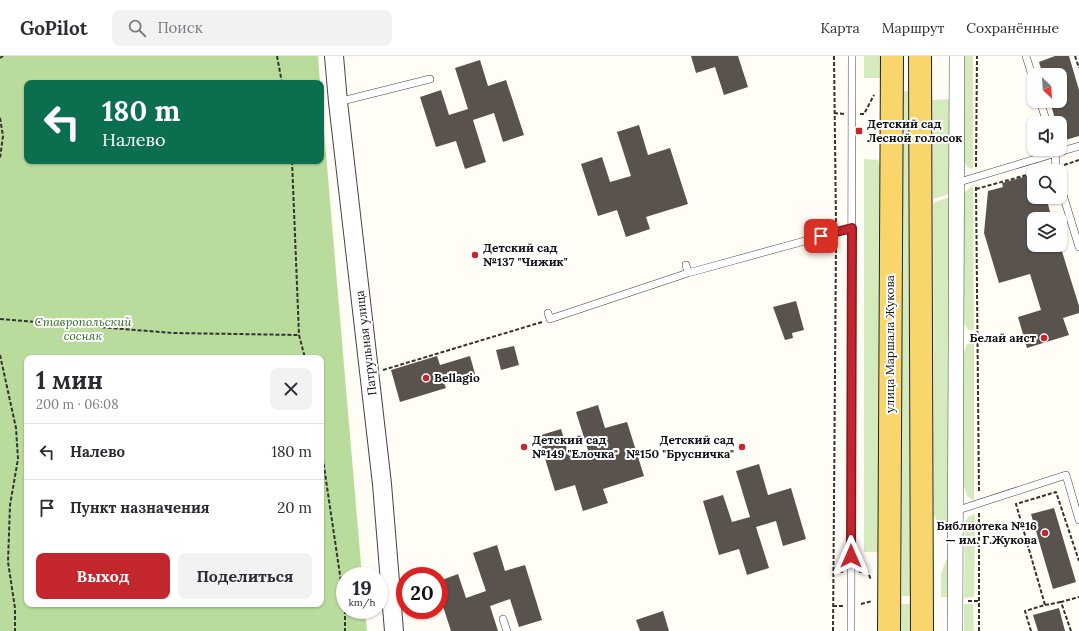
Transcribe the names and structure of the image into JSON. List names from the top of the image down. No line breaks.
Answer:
{"streets":{"main road":["улица Маршала Жукова"],"street":["Патрульная улица"]},"parks":["Ставропольский сосняк"],"places":{"transit":["Детский сад Лесной голосок"],"other":["Детский сад №137 \"Чижик\"","Белай аист","Bellagio","Детский сад №149 \"Елочка\"","Детский сад №150 \"Брусничка\"","Библиотека №16 — им. Г.Жукова"]},"north":"bottom right","page":{"header":"GoPilot","search":"Поиск","nav":["Карта","Маршрут","Сохранённые"],"turn":["180 m","Налево"],"heading":["1 мин","200 m · 06:08"],"list":[{"name":"Налево","value":"180 m"},{"name":"Пункт назначения","value":"20 m"}],"buttons":["Выход","Поделиться"],"speed":"19 km/h","limit":"20"}}
